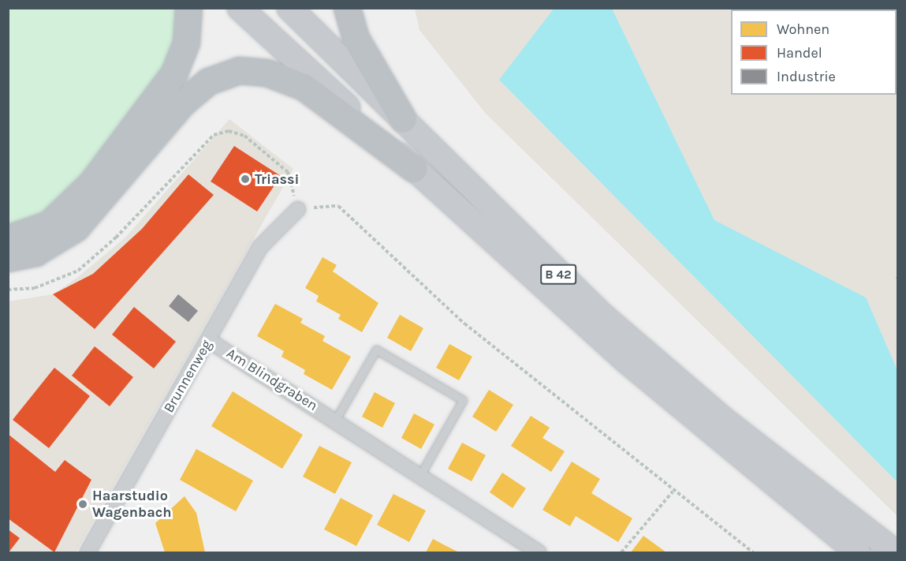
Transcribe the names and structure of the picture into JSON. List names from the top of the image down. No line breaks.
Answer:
{"streets":{"main road":["B 42"],"street":["Brunnenweg","Am Blindgraben"]},"crossings":[["Brunnenweg","Am Blindgraben"]],"places":["Triassi","Haarstudio Wagenbach"],"legend":["Wohnen","Handel","Industrie"]}
